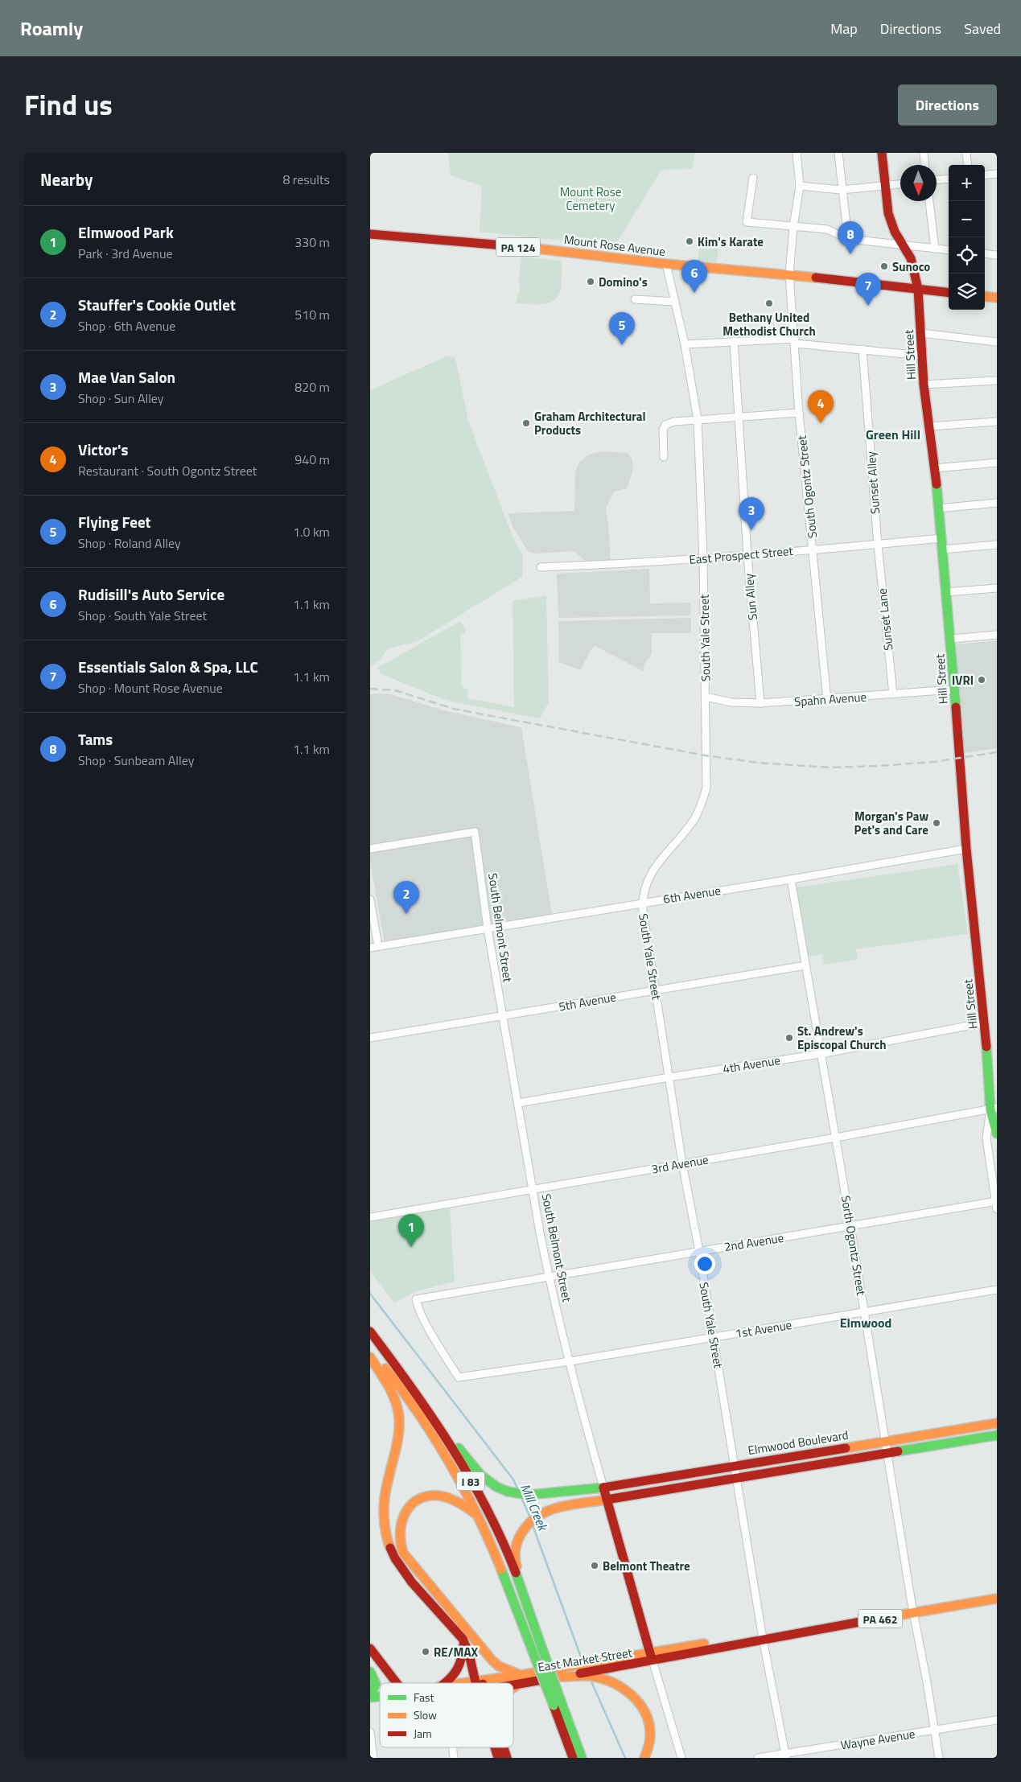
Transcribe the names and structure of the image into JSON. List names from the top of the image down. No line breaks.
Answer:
{"streets":{"main road":["Mount Rose Avenue","PA 124","Hill Street","South Belmont Street","Elmwood Boulevard","I 83","PA 462","East Market Street"],"street":["Sunset Alley","South Ogontz Street","East Prospect Street","Sun Alley","Sunset Lane","South Yale Street","Spahn Avenue","6th Avenue","5th Avenue","4th Avenue","3rd Avenue","2nd Avenue","Sorth Ogontz Street","1st Avenue","Wayne Avenue"]},"crossings":[["Mount Rose Avenue","Hill Street"],["Mount Rose Avenue","South Ogontz Street"],["Mount Rose Avenue","South Yale Street"],["Hill Street","East Prospect Street"],["Hill Street","Spahn Avenue"],["Hill Street","6th Avenue"],["Hill Street","4th Avenue"],["Hill Street","3rd Avenue"],["Hill Street","2nd Avenue"],["Sunset Alley","East Prospect Street"],["Sunset Alley","Sunset Lane"],["South Ogontz Street","East Prospect Street"],["South Ogontz Street","Spahn Avenue"],["East Prospect Street","Sun Alley"],["East Prospect Street","Sunset Lane"],["East Prospect Street","South Yale Street"],["Sun Alley","Spahn Avenue"],["Sunset Lane","Spahn Avenue"],["South Yale Street","Spahn Avenue"],["South Yale Street","6th Avenue"],["South Yale Street","5th Avenue"],["South Yale Street","4th Avenue"],["South Yale Street","3rd Avenue"],["South Yale Street","2nd Avenue"],["South Yale Street","1st Avenue"],["South Yale Street","Elmwood Boulevard"],["South Yale Street","East Market Street"],["South Yale Street","Wayne Avenue"],["6th Avenue","South Belmont Street"],["6th Avenue","Sorth Ogontz Street"],["South Belmont Street","5th Avenue"],["South Belmont Street","4th Avenue"],["South Belmont Street","3rd Avenue"],["South Belmont Street","2nd Avenue"],["South Belmont Street","1st Avenue"],["South Belmont Street","Elmwood Boulevard"],["South Belmont Street","East Market Street"],["5th Avenue","Sorth Ogontz Street"],["4th Avenue","Sorth Ogontz Street"],["3rd Avenue","Sorth Ogontz Street"],["2nd Avenue","Sorth Ogontz Street"],["2nd Avenue","1st Avenue"],["Sorth Ogontz Street","1st Avenue"],["Sorth Ogontz Street","Elmwood Boulevard"],["Sorth Ogontz Street","East Market Street"],["Sorth Ogontz Street","Wayne Avenue"],["Elmwood Boulevard","I 83"]],"districts":["Green Hill","Elmwood"],"water":["Mill Creek"],"parks":["Mount Rose Cemetery"],"places":["Kim's Karate","Sunoco","Domino's","Bethany United Methodist Church","Graham Architectural Products","IVRI","Morgan's Paw Pet's and Care","St. Andrew's Episcopal Church","Belmont Theatre","RE/MAX"],"legend":["Fast","Slow","Jam"],"north":"bottom","page":{"header":"Roamly","nav":["Map","Directions","Saved"],"title":"Find us","buttons":"Directions","heading":["Nearby","8 results"],"map_buttons":["+","−"],"list":[{"mark":"1","name":"Elmwood Park","note":"Park · 3rd Avenue","value":"330 m"},{"mark":"2","name":"Stauffer's Cookie Outlet","note":"Shop · 6th Avenue","value":"510 m"},{"mark":"3","name":"Mae Van Salon","note":"Shop · Sun Alley","value":"820 m"},{"mark":"4","name":"Victor's","note":"Restaurant · South Ogontz Street","value":"940 m"},{"mark":"5","name":"Flying Feet","note":"Shop · Roland Alley","value":"1.0 km"},{"mark":"6","name":"Rudisill's Auto Service","note":"Shop · South Yale Street","value":"1.1 km"},{"mark":"7","name":"Essentials Salon & Spa, LLC","note":"Shop · Mount Rose Avenue","value":"1.1 km"},{"mark":"8","name":"Tams","note":"Shop · Sunbeam Alley","value":"1.1 km"}],"pins":["8","6","7","5","4","3","2","1"]}}
